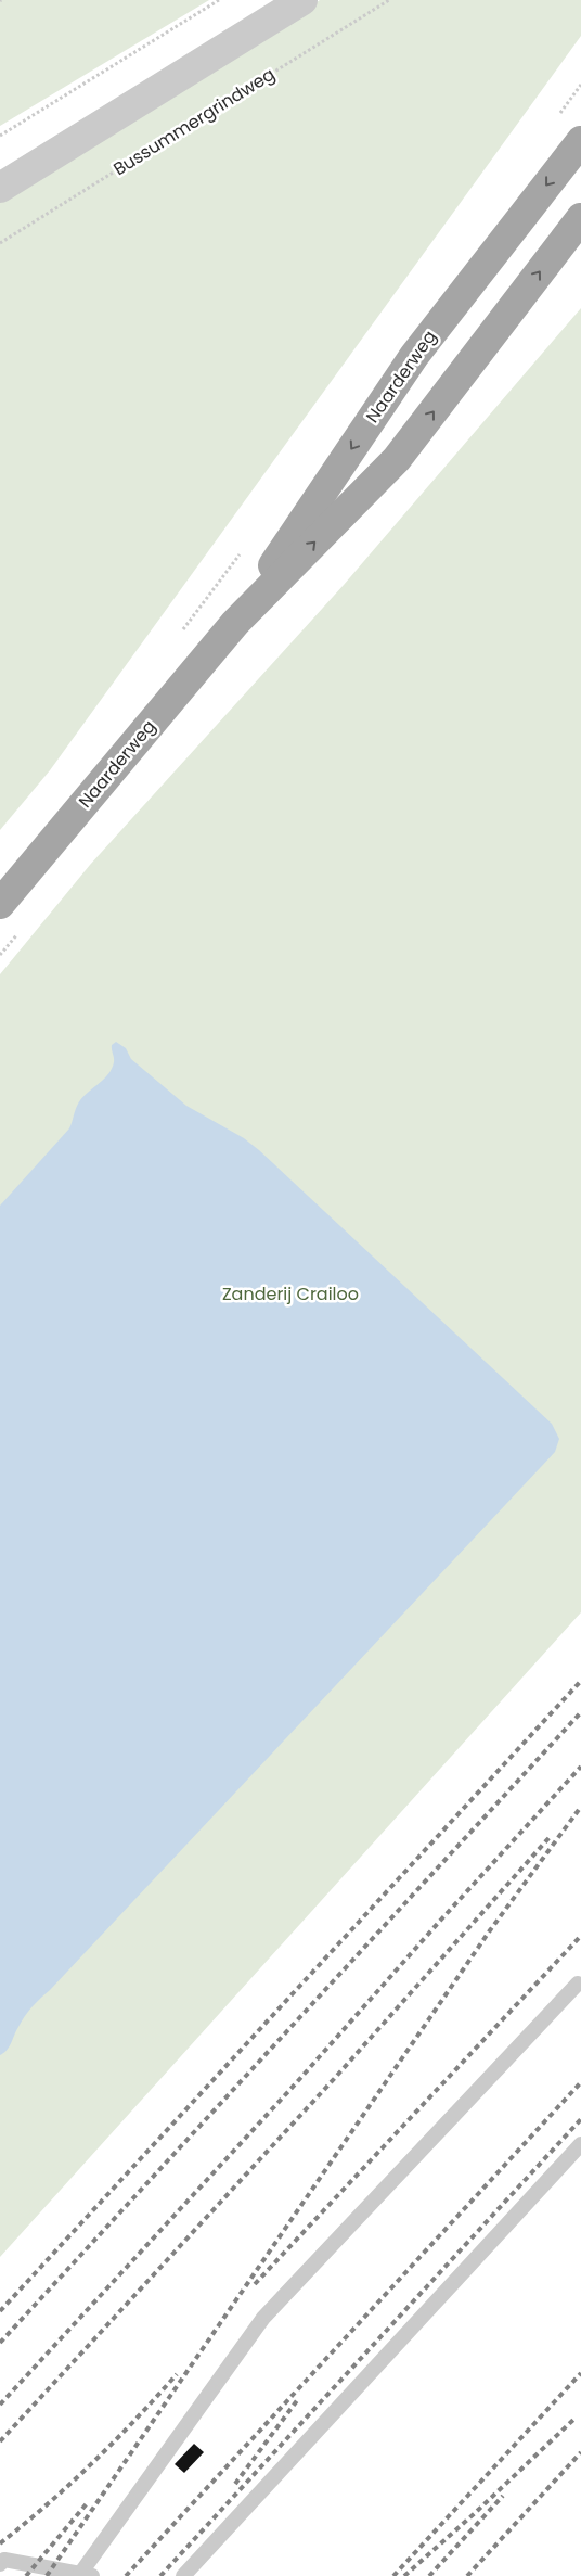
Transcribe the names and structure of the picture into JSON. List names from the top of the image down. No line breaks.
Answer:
{"streets":{"main road":["Naarderweg"],"path":["Bussummergrindweg"]},"parks":["Zanderij Crailoo"]}
